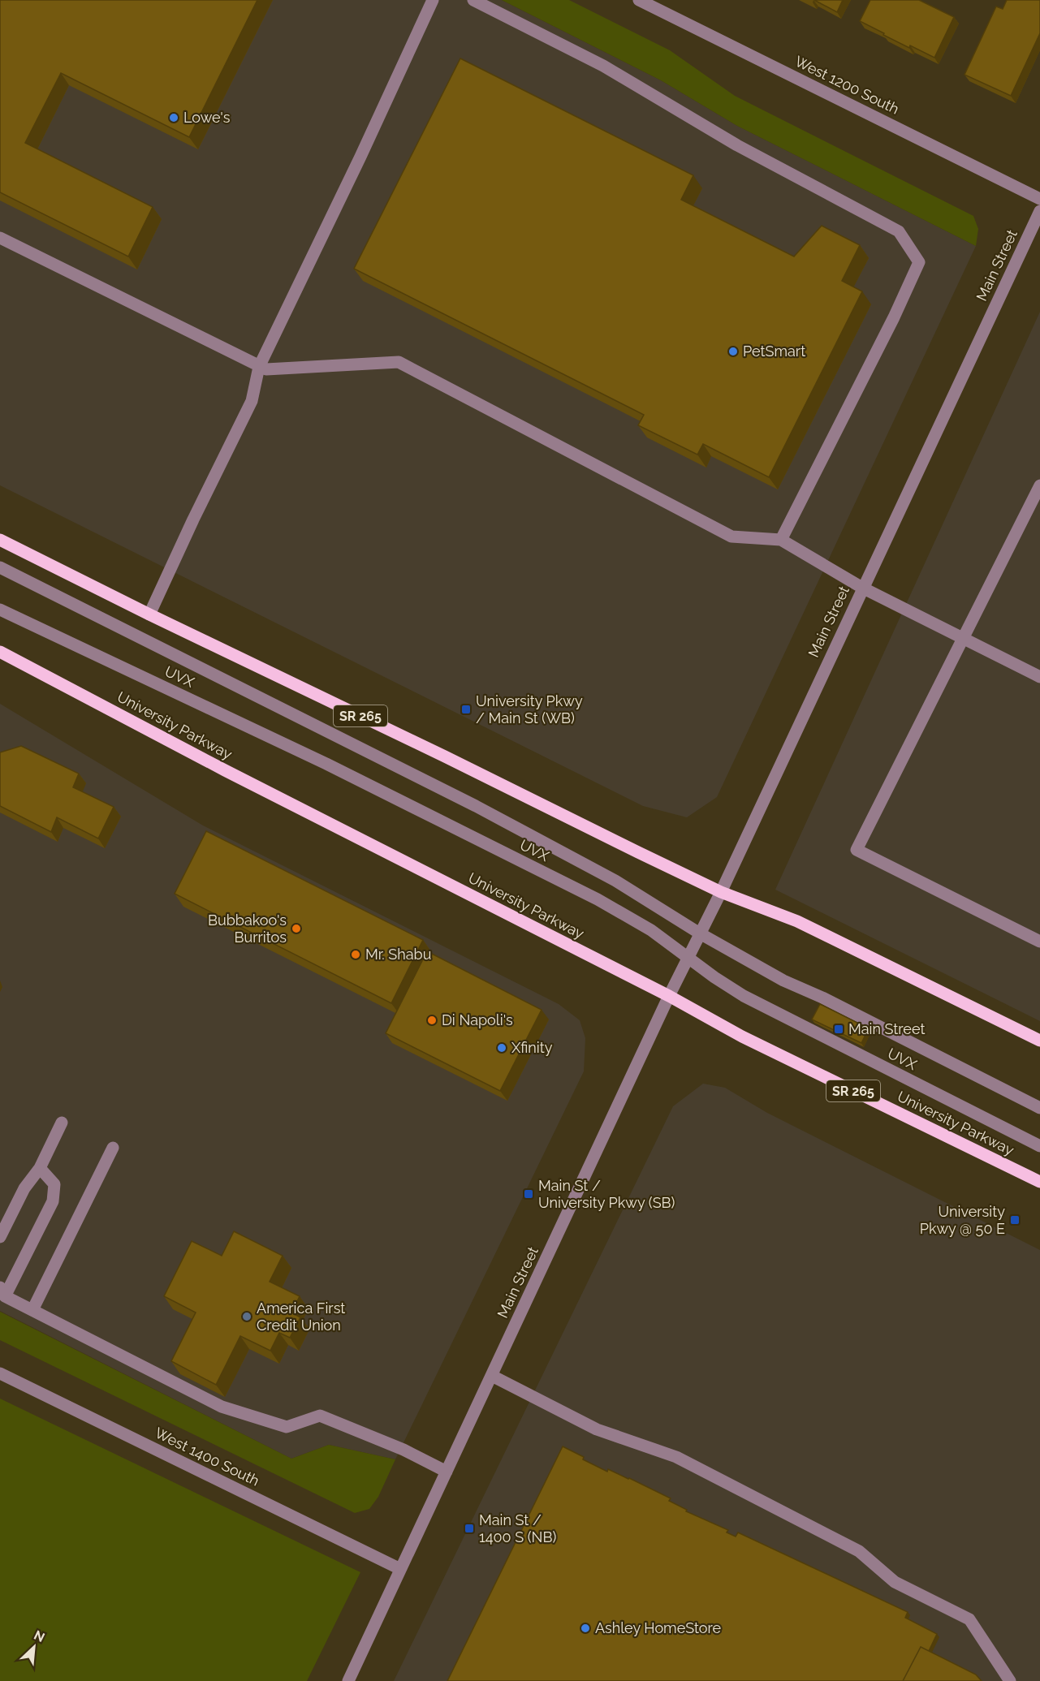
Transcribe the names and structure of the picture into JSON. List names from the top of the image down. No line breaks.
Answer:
{"streets":{"main road":["SR 265","University Parkway"],"street":["West 1200 South","Main Street","UVX","West 1400 South"]},"crossings":[["Main Street","UVX"],["Main Street","SR 265"],["Main Street","University Parkway"],["Main Street","West 1400 South"]],"places":{"other":["Lowe's","PetSmart","Bubbakoo's Burritos","Mr. Shabu","Di Napoli's","Xfinity","America First Credit Union","Ashley HomeStore"],"transit":["University Pkwy / Main St (WB)","Main Street","Main St / University Pkwy (SB)","University Pkwy @ 50 E","Main St / 1400 S (NB)"]},"north":"top right"}
